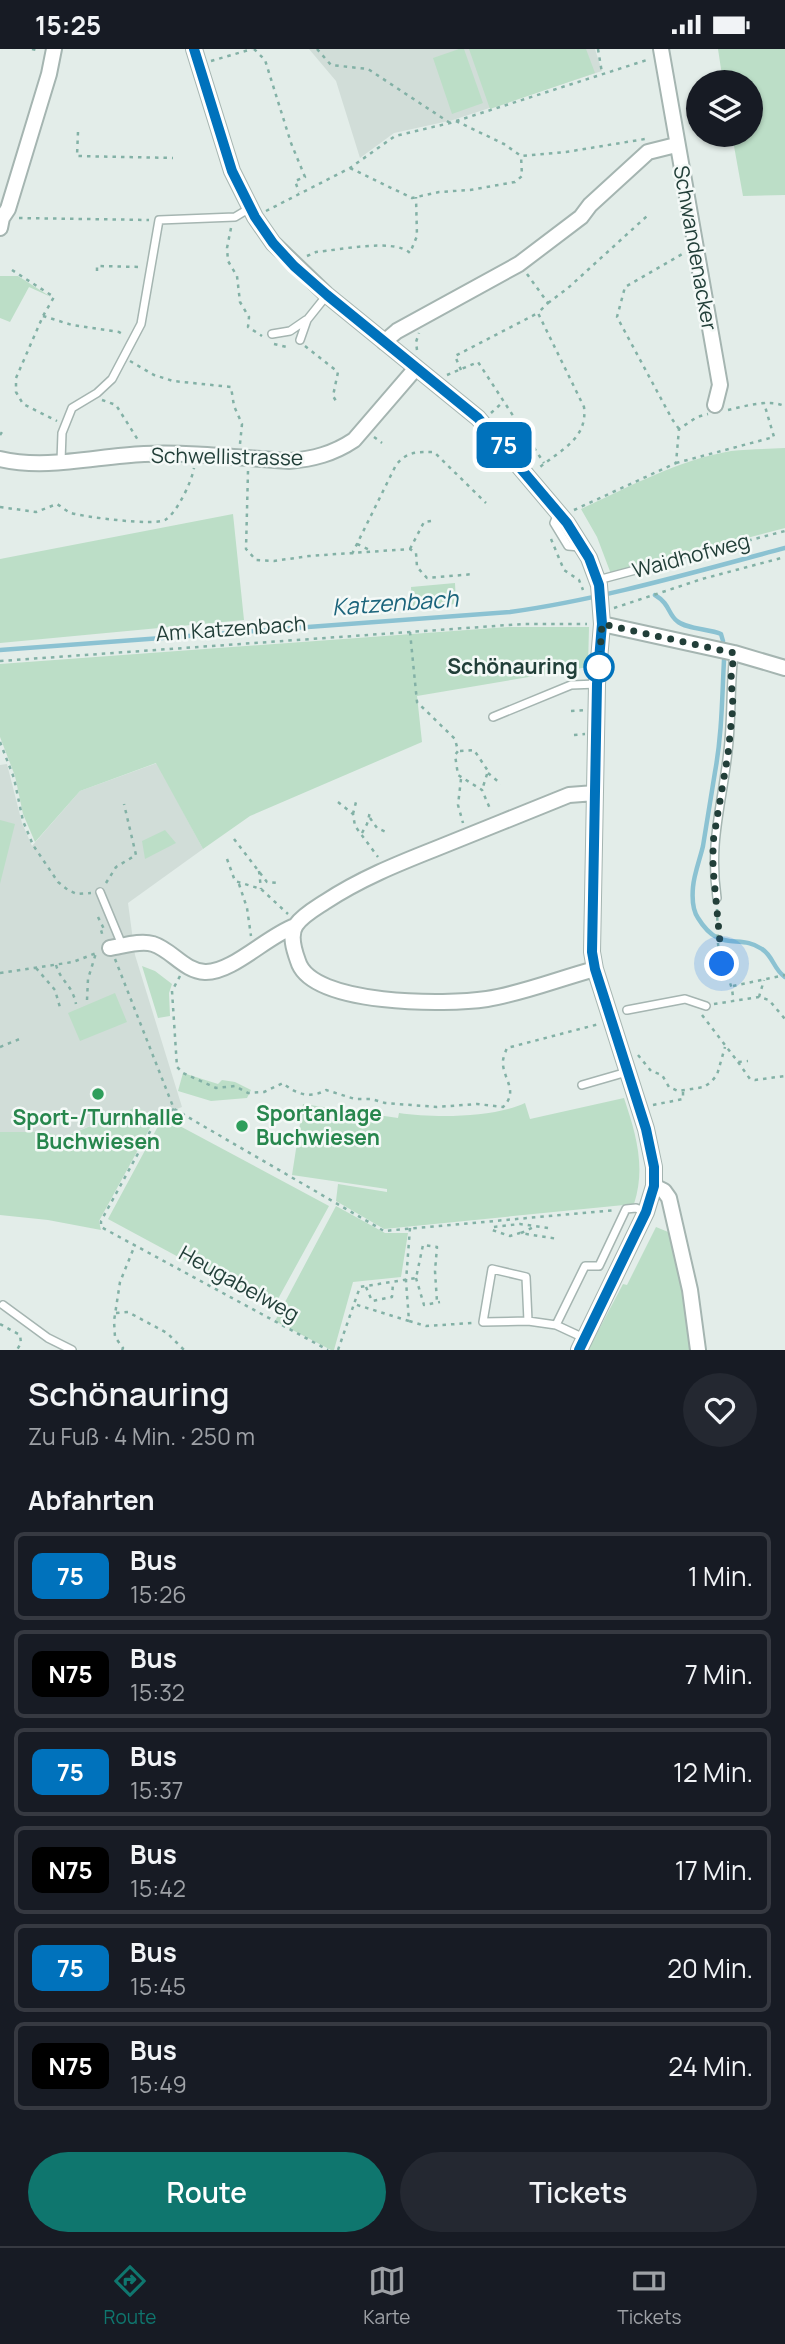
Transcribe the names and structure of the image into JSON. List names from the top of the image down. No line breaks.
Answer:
{"streets":{"street":["Schwandenacker","Schwellistrasse"],"lane":["Waidhofweg"],"path":["Am Katzenbach","Heugabelweg"]},"water":["Katzenbach"],"places":["Schönauring","Sport-/Turnhalle Buchwiesen","Sportanlage Buchwiesen"],"lines":["bus line 75"],"page":{"status":"15:25","on_map":"75","heading":[["Schönauring","Zu Fuß · 4 Min. · 250 m"],"Abfahrten"],"list":[{"mark":"75","name":"Bus","note":"15:26","value":"1 Min."},{"mark":"N75","name":"Bus","note":"15:32","value":"7 Min."},{"mark":"75","name":"Bus","note":"15:37","value":"12 Min."},{"mark":"N75","name":"Bus","note":"15:42","value":"17 Min."},{"mark":"75","name":"Bus","note":"15:45","value":"20 Min."},{"mark":"N75","name":"Bus","note":"15:49","value":"24 Min."}],"buttons":["Route","Tickets"],"tabs":["Route","Karte","Tickets"]}}
